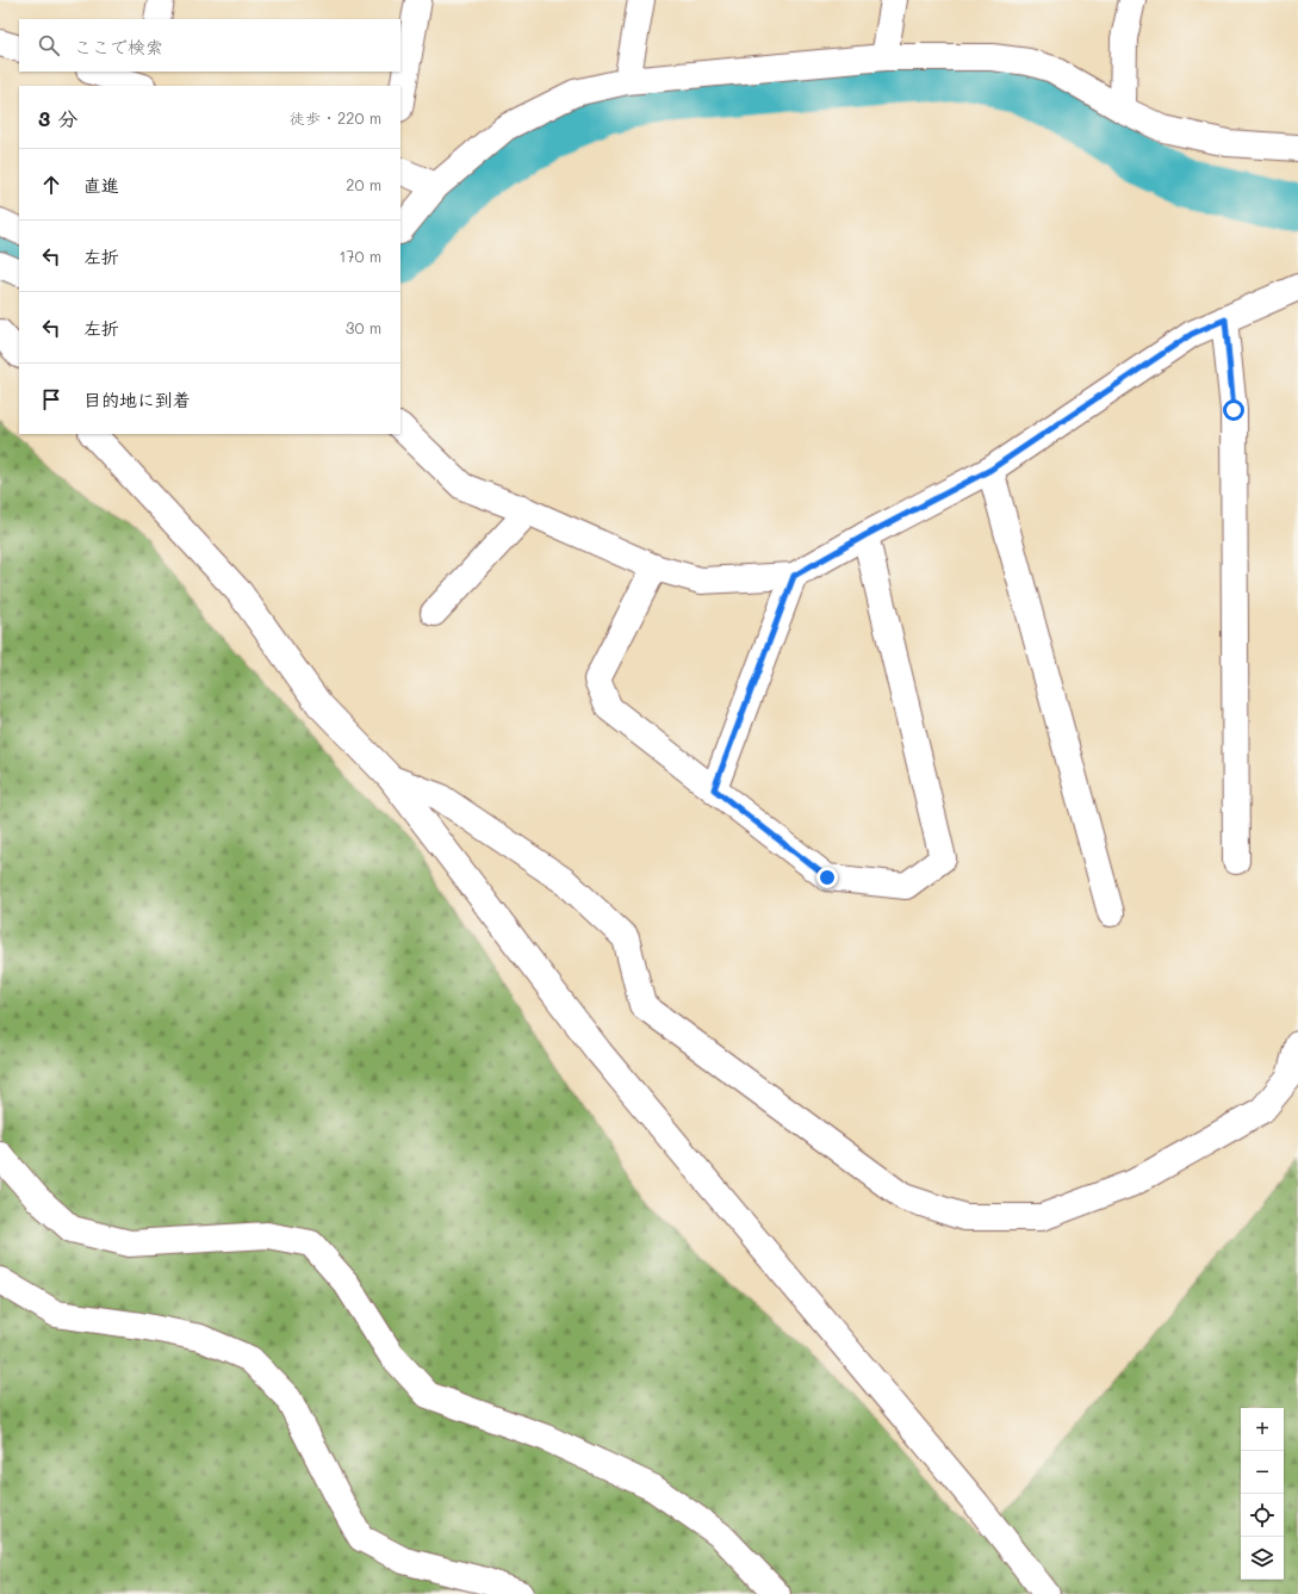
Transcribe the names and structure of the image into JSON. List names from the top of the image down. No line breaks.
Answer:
{"page":{"search":"ここで検索","heading":["3 分","徒歩 · 220 m"],"list":[["直進","20 m"],["左折","170 m"],["左折","30 m"],"目的地に到着"],"map_buttons":["+","−"]}}
